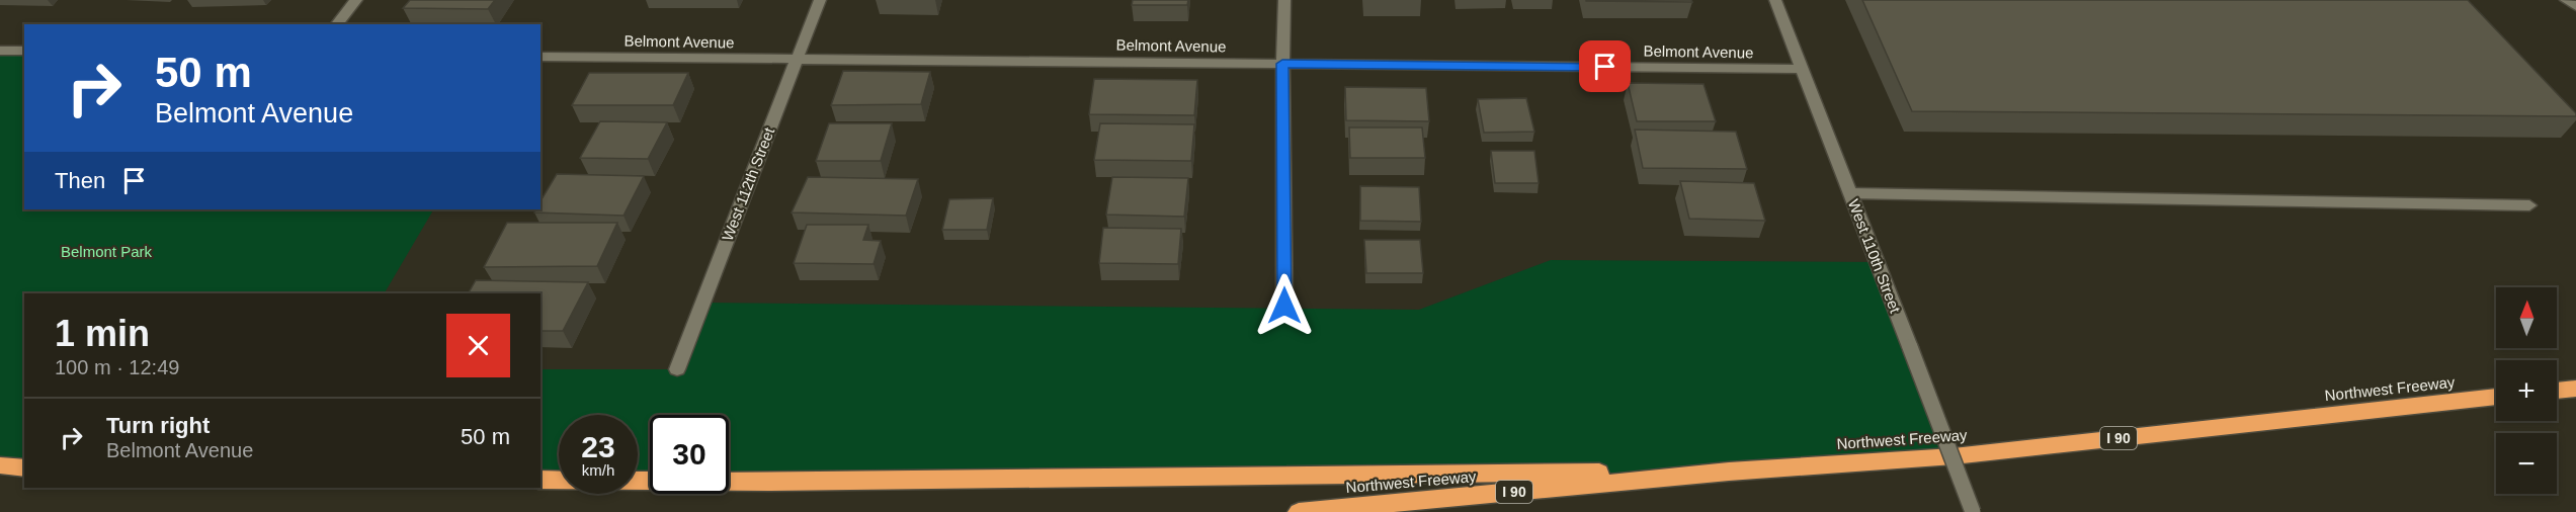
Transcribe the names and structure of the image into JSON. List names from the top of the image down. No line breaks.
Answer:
{"streets":{"highway":["Northwest Freeway","I 90"],"street":["Belmont Avenue","West 112th Street","West 110th Street"]},"crossings":[["Belmont Avenue","West 112th Street"],["Belmont Avenue","West 110th Street"]],"parks":["Belmont Park"],"north":"top","page":{"turn":["50 m","Belmont Avenue"],"then":"Then","map_buttons":["+","−"],"heading":["1 min","100 m · 12:49"],"list":[{"name":"Turn right","note":"Belmont Avenue","value":"50 m"}],"speed":"23 km/h","limit":"30"}}
